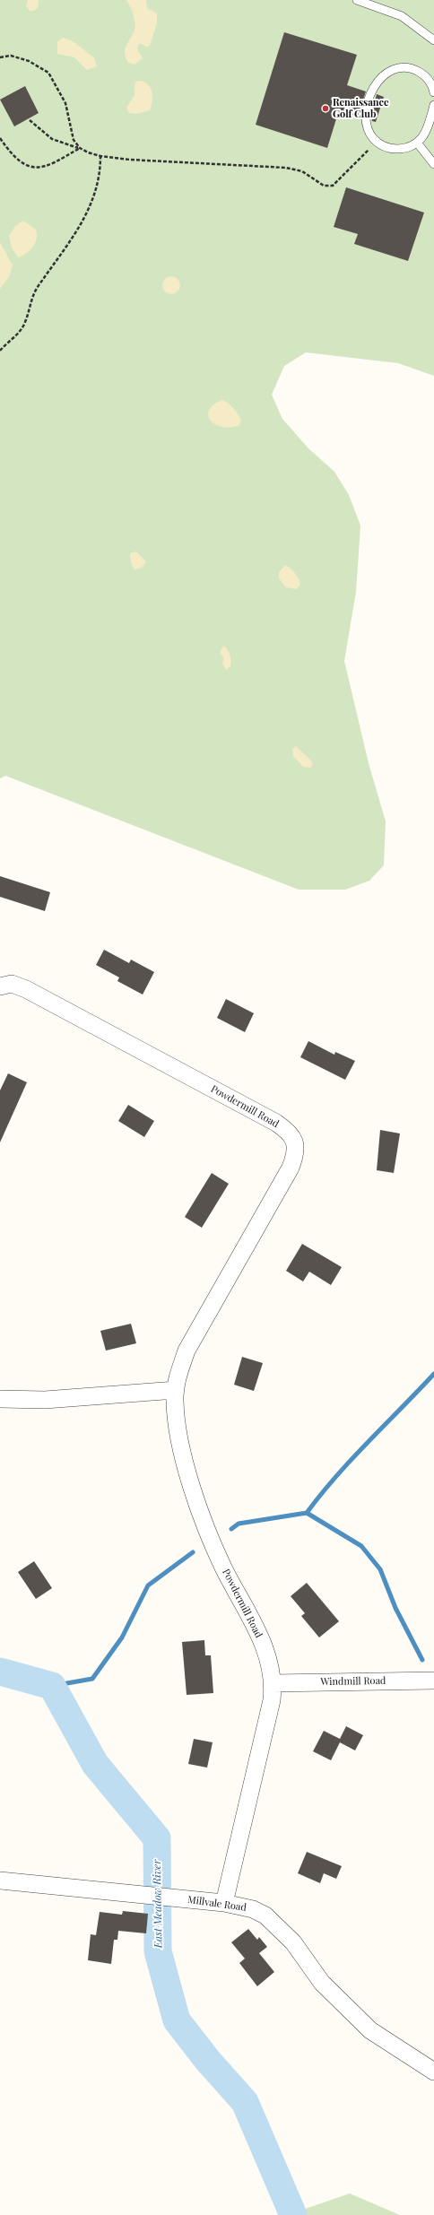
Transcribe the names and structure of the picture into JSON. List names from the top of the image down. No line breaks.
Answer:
{"streets":{"street":["Powdermill Road","Windmill Road","Millvale Road"]},"crossings":[["Powdermill Road","Windmill Road"],["Powdermill Road","Millvale Road"]],"water":["East Meadow River"],"places":["Renaissance Golf Club"]}
